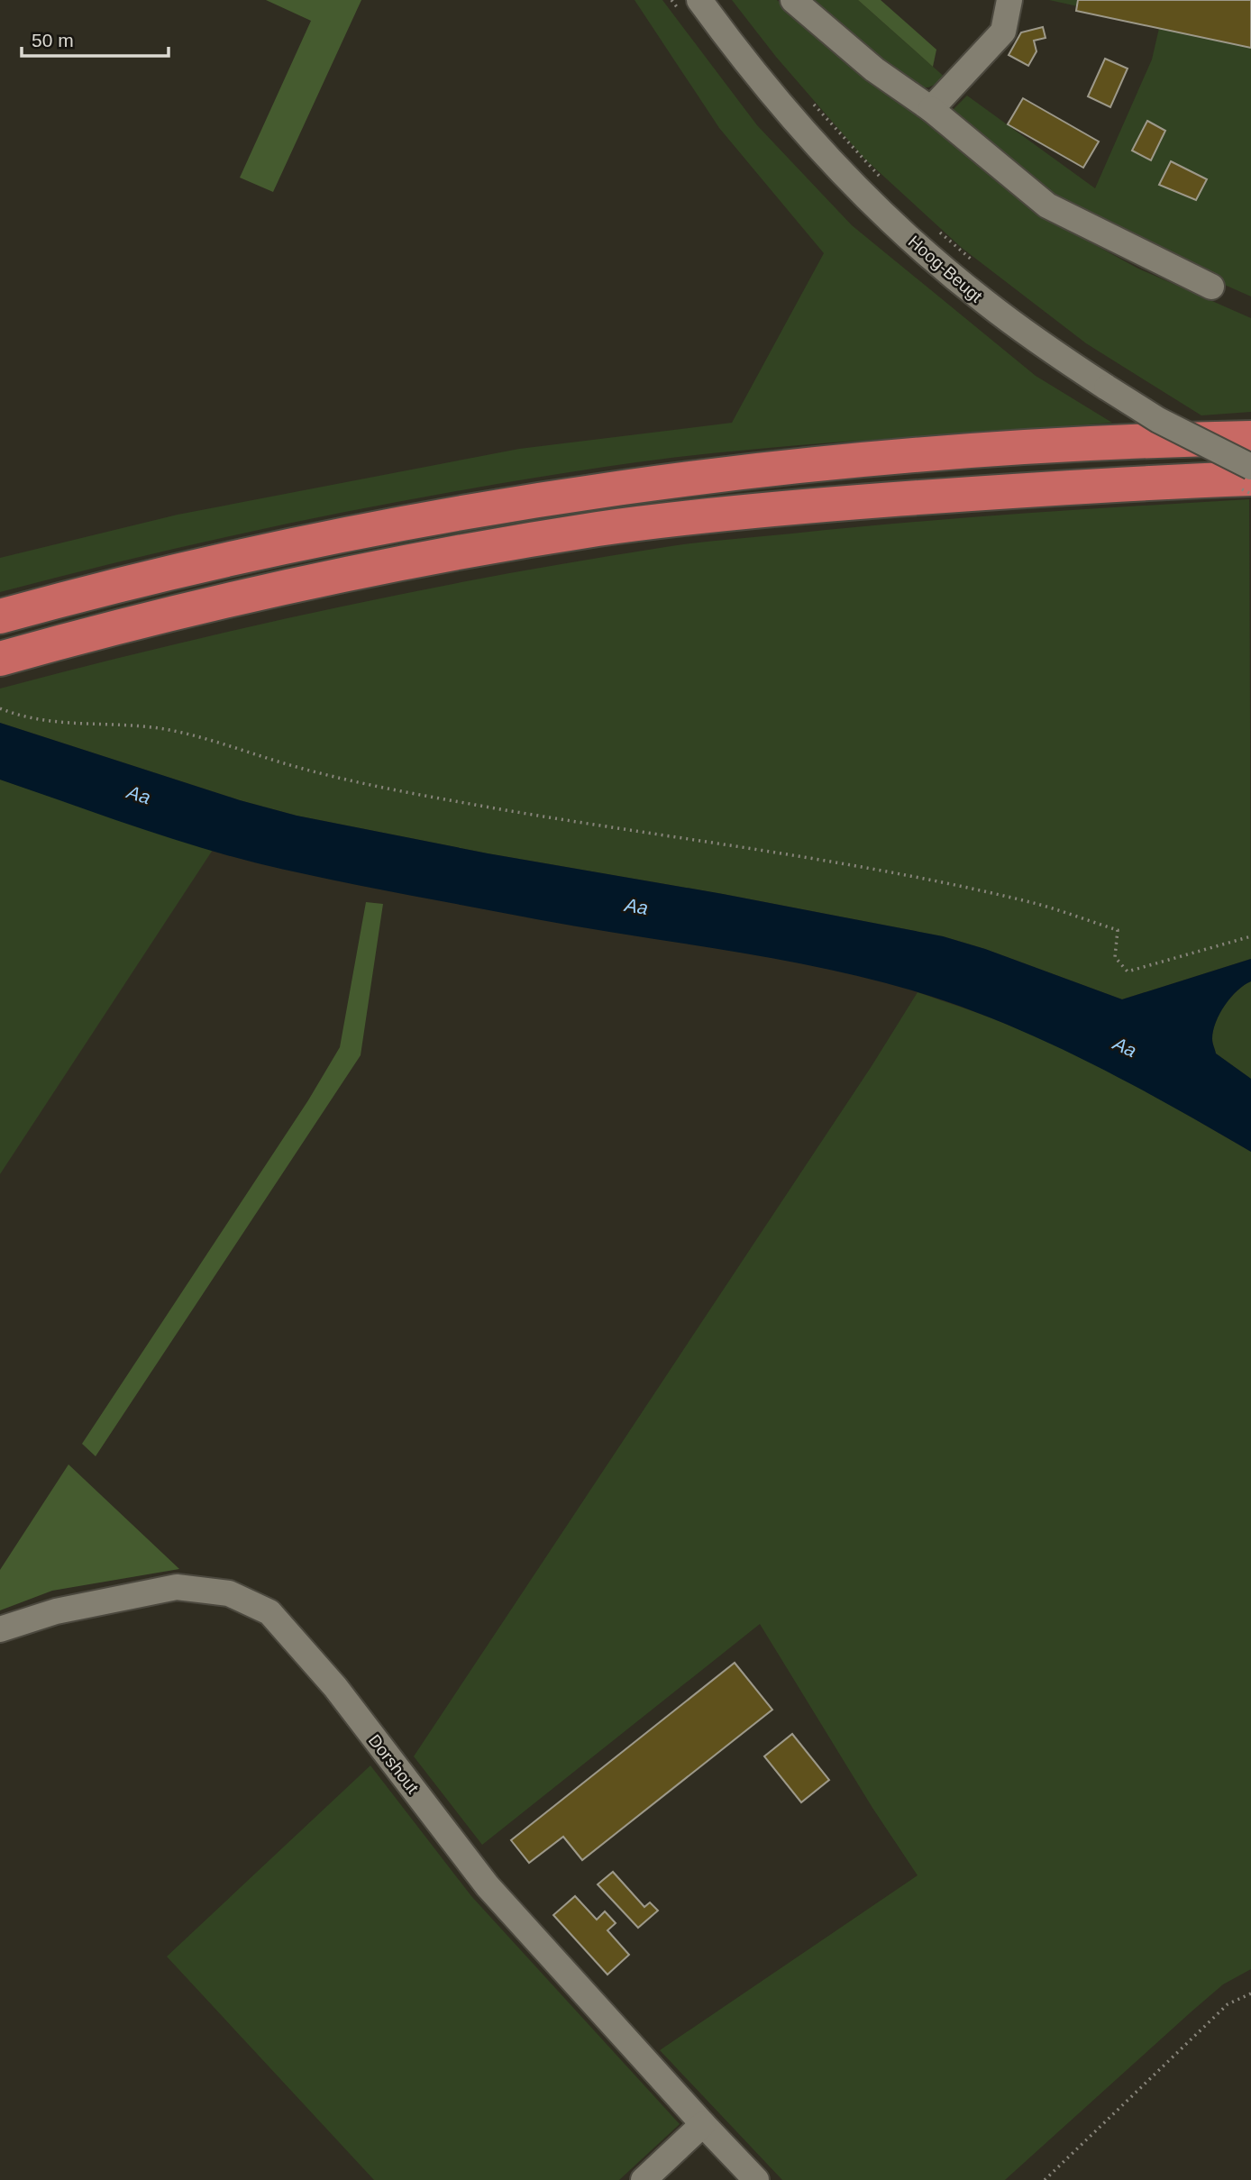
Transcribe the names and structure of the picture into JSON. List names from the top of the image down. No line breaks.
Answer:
{"streets":{"street":["Hoog-Beugt","Dorshout"]},"water":["Aa"],"scale_bar":"50 m"}
